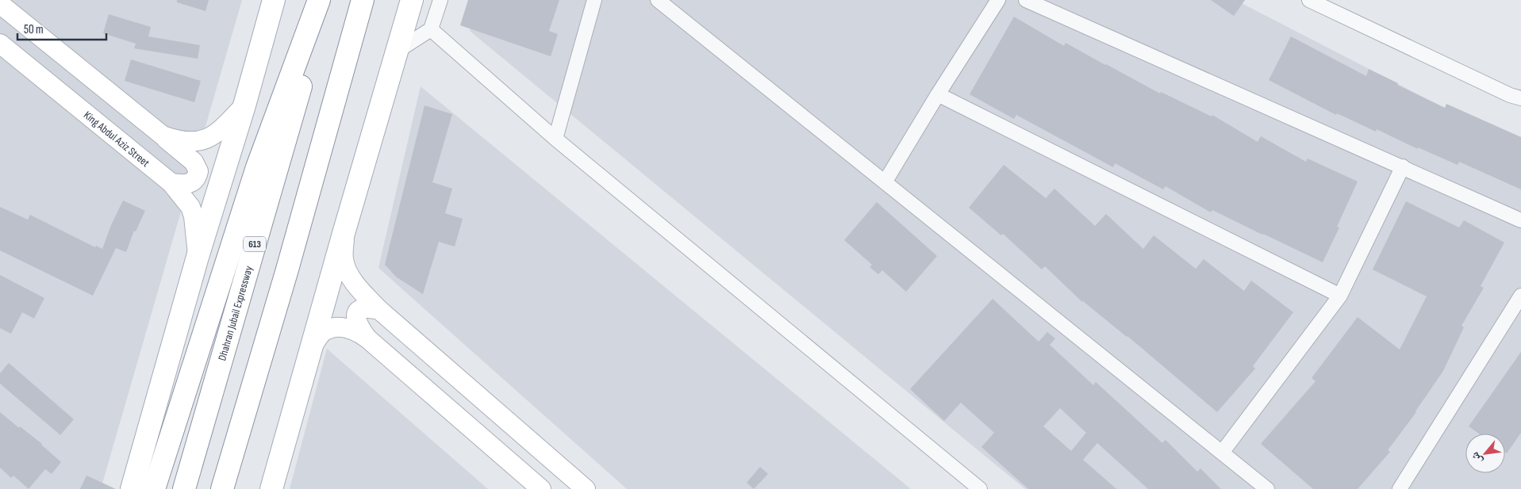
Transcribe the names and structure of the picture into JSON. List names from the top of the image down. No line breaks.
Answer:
{"streets":{"main road":["613","Dhahran Jubail Expressway"],"street":["King Abdul Aziz Street"]},"scale_bar":"50 m","north":"bottom left"}
